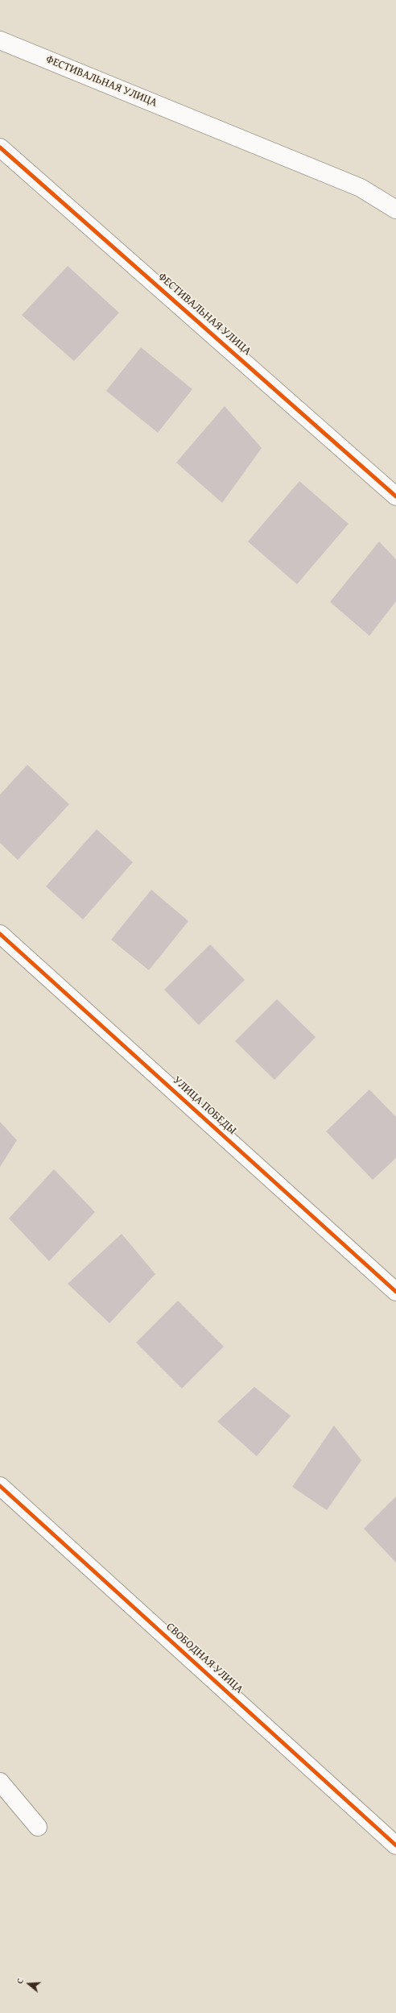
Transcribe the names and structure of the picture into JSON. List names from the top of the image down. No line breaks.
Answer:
{"streets":{"street":["ФЕСТИВАЛЬНАЯ УЛИЦА","УЛИЦА ПОБЕДЫ","СВОБОДНАЯ УЛИЦА"]},"north":"left"}
